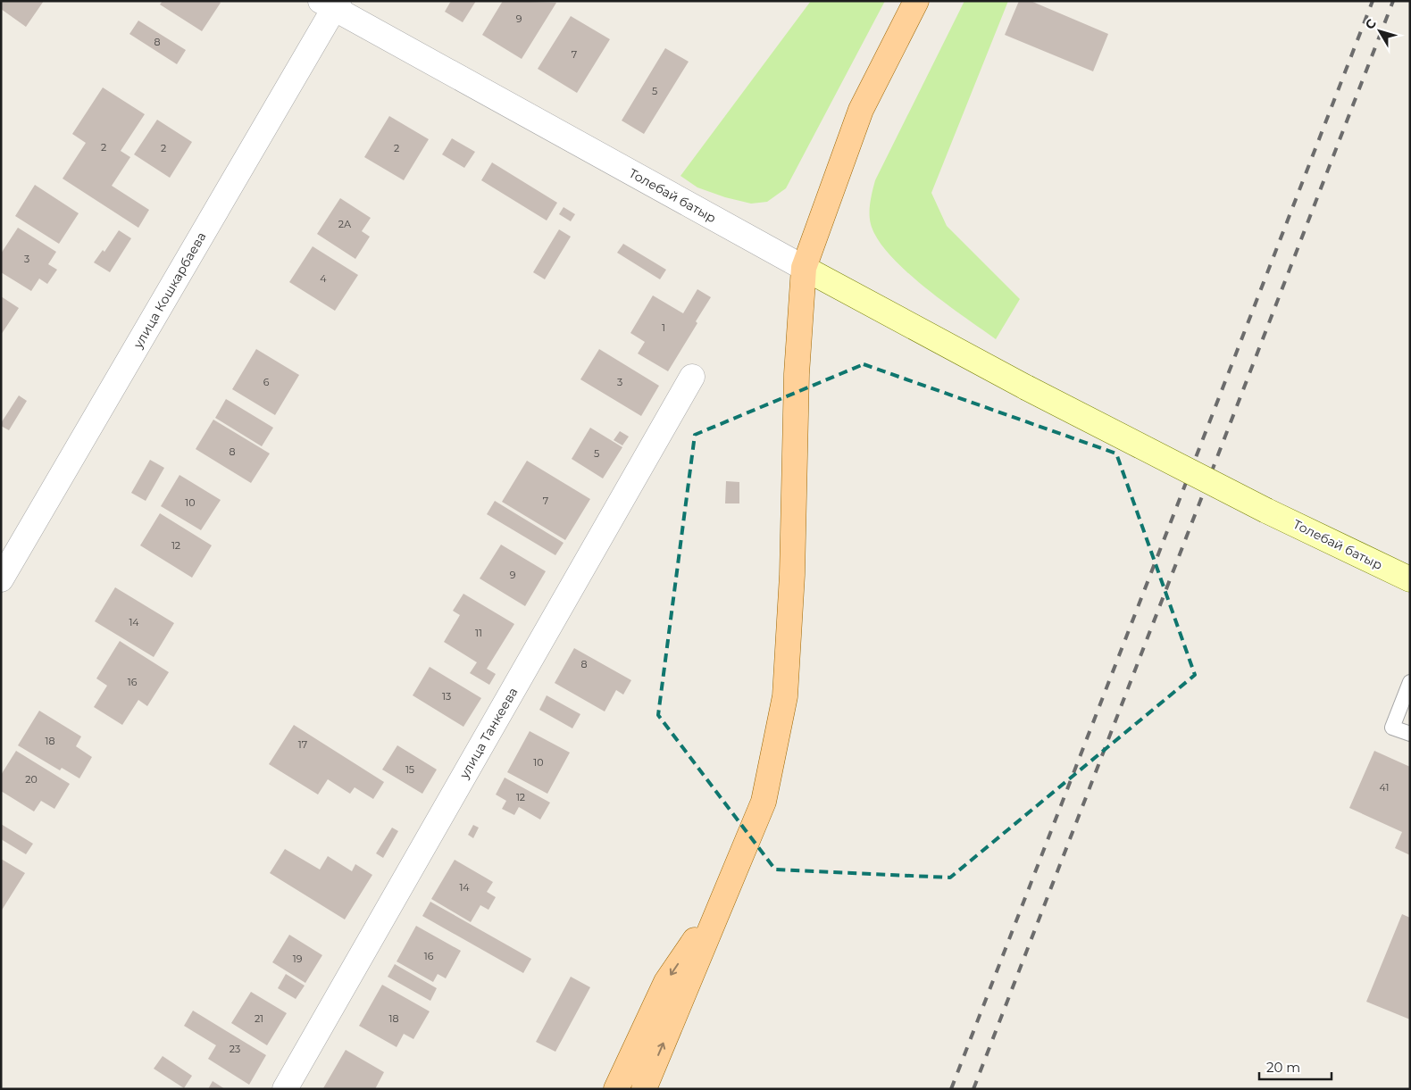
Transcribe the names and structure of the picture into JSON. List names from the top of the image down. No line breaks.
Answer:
{"streets":{"main road":["Толебай батыр"],"street":["улица Кошкарбаева","улица Танкеева"]},"crossings":[["Толебай батыр","улица Кошкарбаева"]],"house_numbers":["9","8","7","5","2","2","2","2А","3","4","1","6","3","8","5","7","10","12","9","14","11","8","16","13","18","17","10","15","20","41","12","14","16","19","21","18","23"],"scale_bar":"20 m","north":"top left"}
